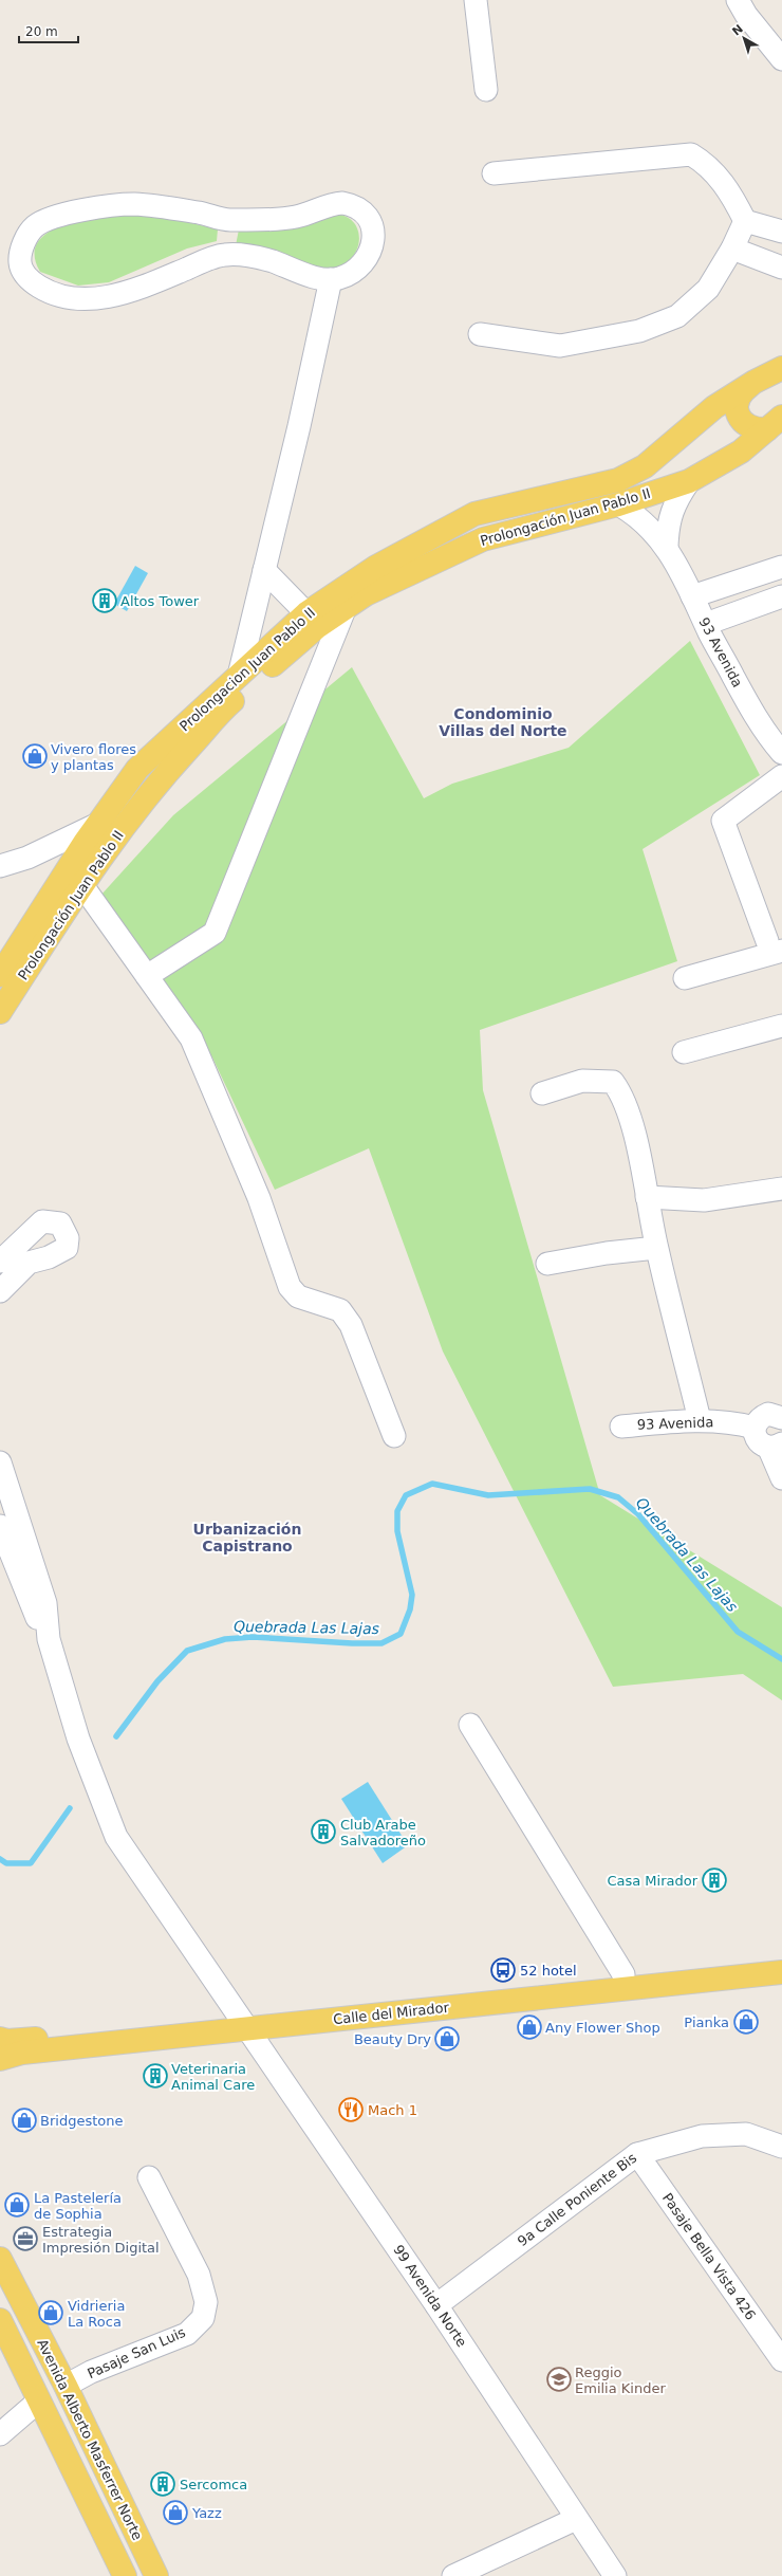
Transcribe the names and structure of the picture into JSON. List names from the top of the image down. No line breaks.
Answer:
{"streets":{"main road":["Prolongación Juan Pablo II","Prolongacion Juan Pablo II","Calle del Mirador","Avenida Alberto Masferrer Norte"],"street":["93 Avenida","9a Calle Poniente Bis","Pasaje Bella Vista 426","99 Avenida Norte","Pasaje San Luis"]},"crossings":[["Prolongación Juan Pablo II","93 Avenida"],["Calle del Mirador","99 Avenida Norte"],["9a Calle Poniente Bis","Pasaje Bella Vista 426"],["9a Calle Poniente Bis","99 Avenida Norte"],["Pasaje San Luis","Avenida Alberto Masferrer Norte"]],"districts":["Condominio Villas del Norte","Urbanización Capistrano"],"water":["Quebrada Las Lajas"],"places":{"building":["Altos Tower","Club Arabe Salvadoreño","Casa Mirador","Veterinaria Animal Care","Sercomca"],"shop":["Vivero flores y plantas","Pianka","Any Flower Shop","Beauty Dry","Bridgestone","La Pastelería de Sophia","Vidrieria La Roca","Yazz"],"bus stop":["52 hotel"],"restaurant":["Mach 1"],"office":["Estrategia Impresión Digital"],"school or university":["Reggio Emilia Kinder"]},"scale_bar":"20 m","north":"top left"}
